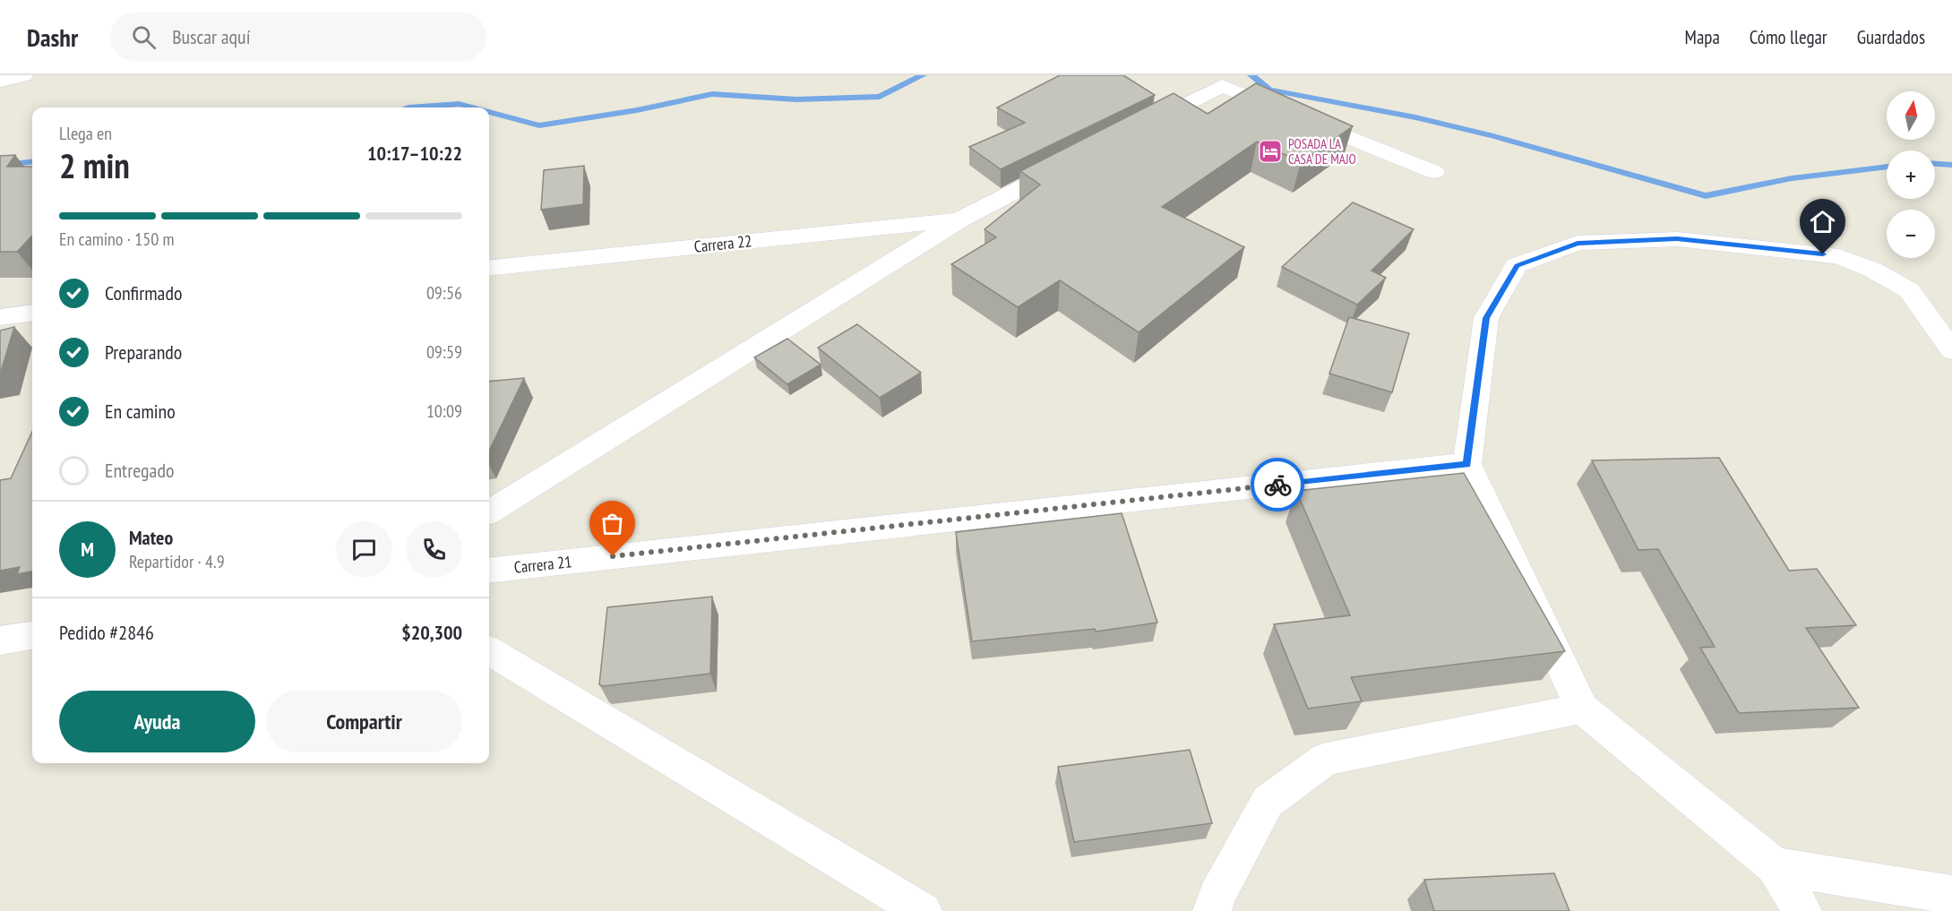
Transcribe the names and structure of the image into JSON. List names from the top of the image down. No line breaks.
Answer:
{"streets":{"street":["Carrera 22","Carrera 21"]},"places":{"hotel":["POSADA LA CASA DE MAJO"]},"north":"top","page":{"header":"Dashr","search":"Buscar aquí","nav":["Mapa","Cómo llegar","Guardados"],"map_buttons":["+","−"],"heading":["2 min","Llega en","10:17–10:22"],"panel":["Mateo","Repartidor · 4.9","Pedido #2846","$20,300"],"bar":"En camino · 150 m","list":[["Confirmado","09:56"],["Preparando","09:59"],["En camino","10:09"],"Entregado"],"round":"M","buttons":["Ayuda","Compartir"]}}
